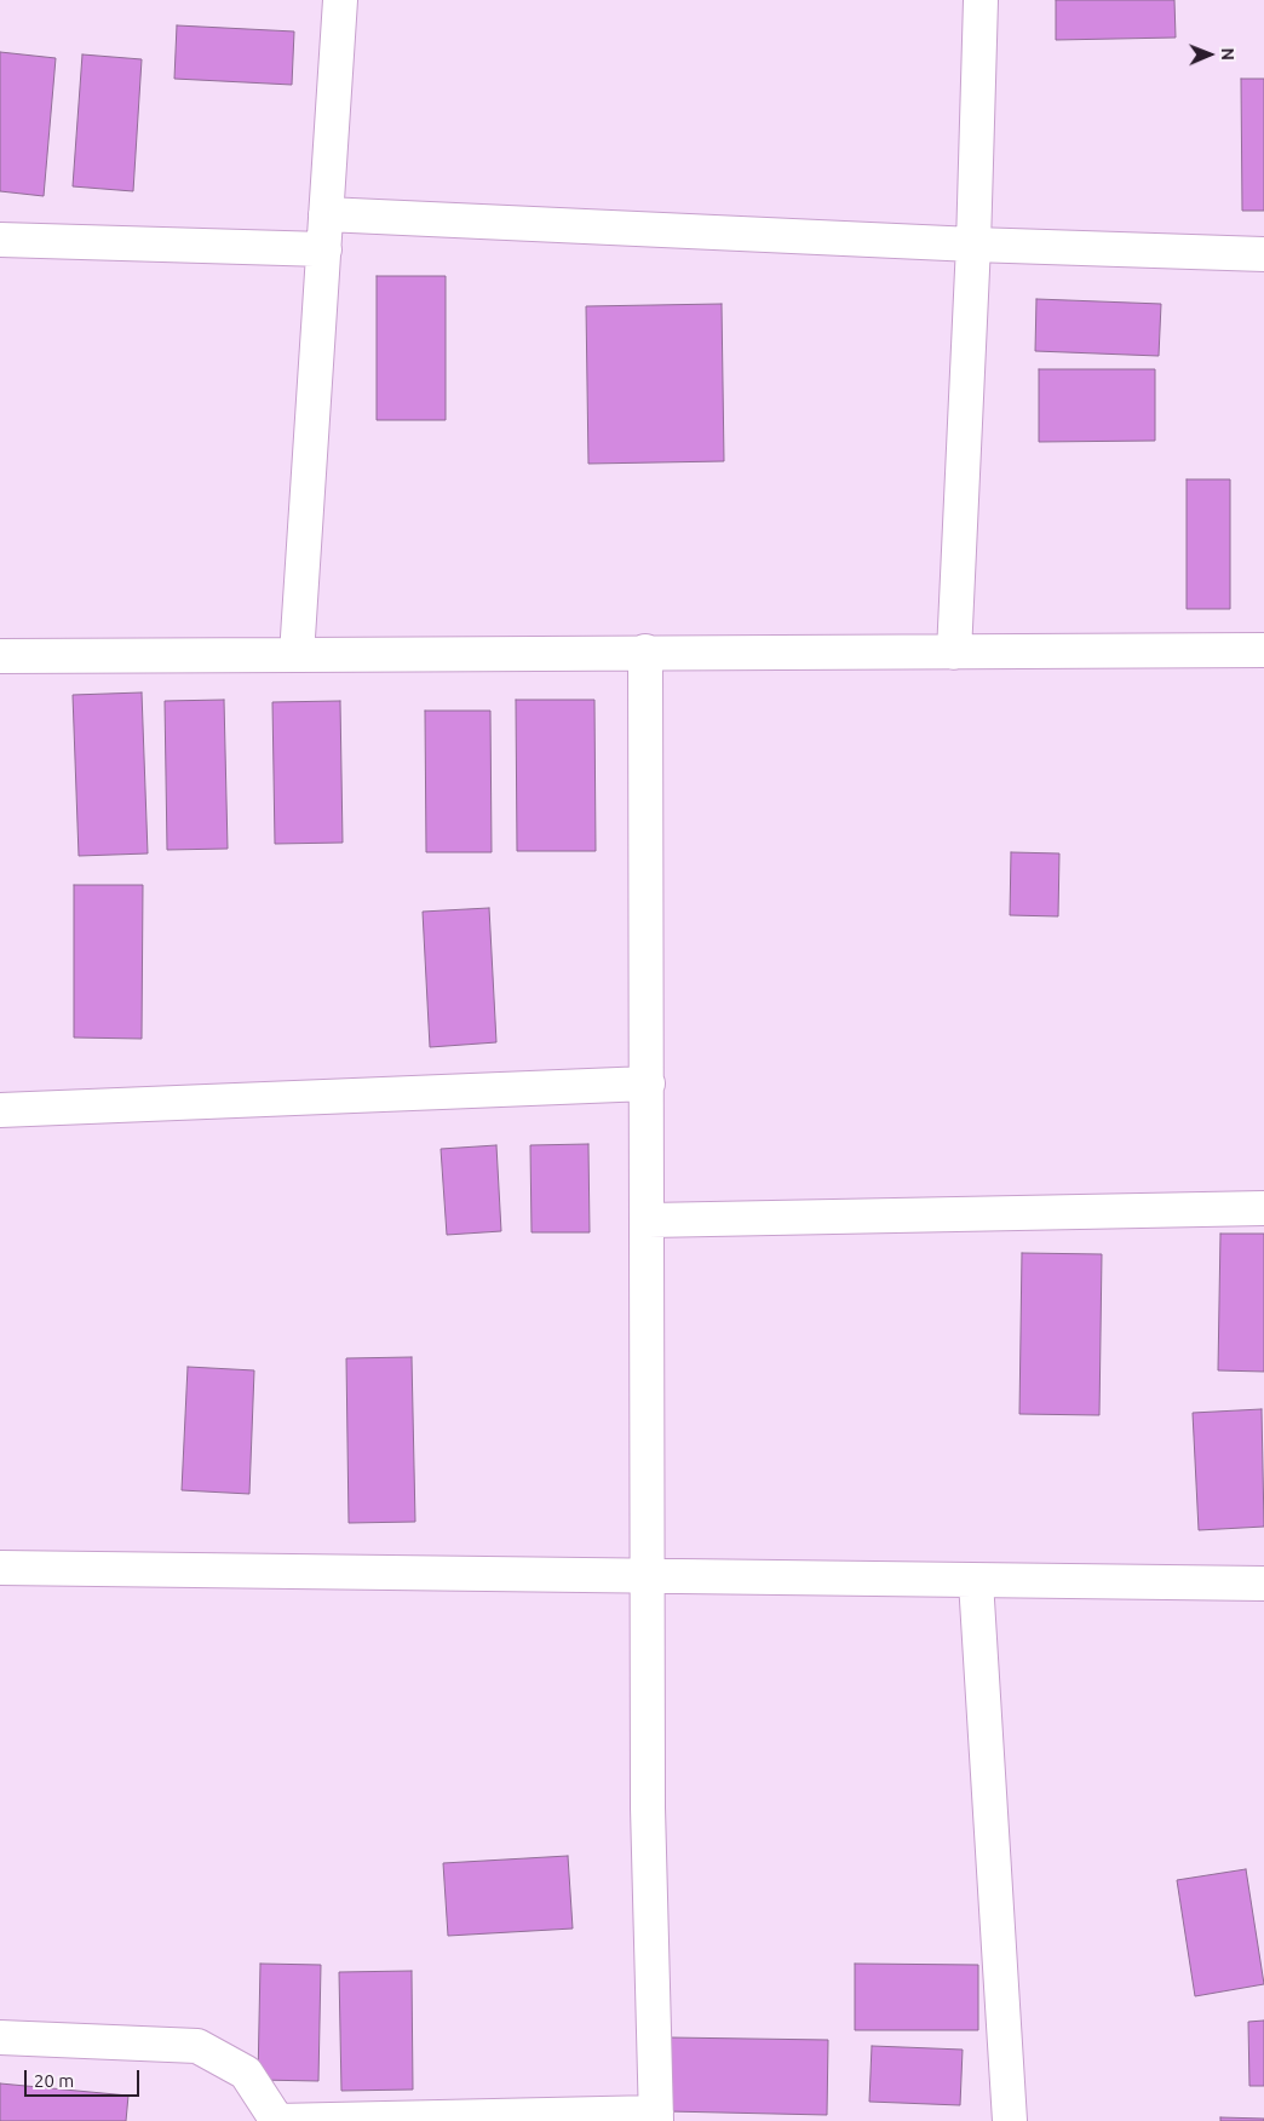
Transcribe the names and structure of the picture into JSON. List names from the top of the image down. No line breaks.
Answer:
{"scale_bar":"20 m","north":"right"}
